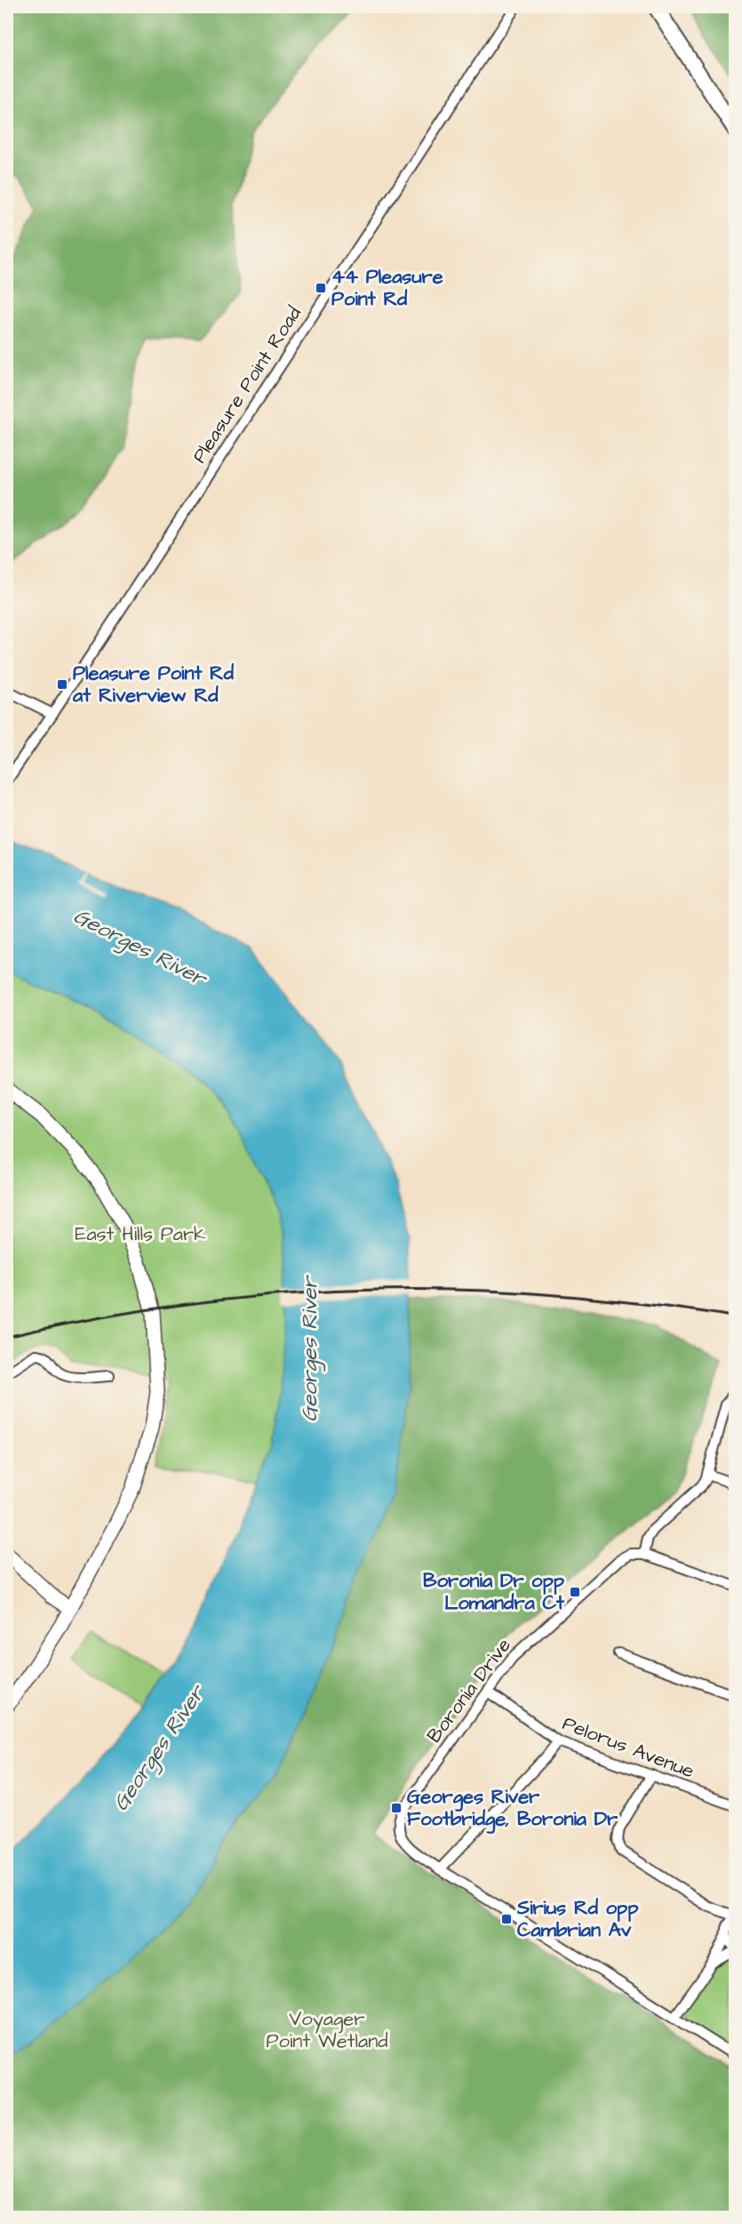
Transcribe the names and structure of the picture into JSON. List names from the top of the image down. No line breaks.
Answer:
{"streets":{"street":["Pleasure Point Road","Boronia Drive","Pelorus Avenue"]},"crossings":[["Boronia Drive","Pelorus Avenue"]],"water":["Georges River"],"parks":["East Hills Park","Voyager Point Wetland"],"places":{"transit":["44 Pleasure Point Rd","Pleasure Point Rd at Riverview Rd","Boronia Dr opp Lomandra Ct","Georges River Footbridge, Boronia Dr","Sirius Rd opp Cambrian Av"]}}
